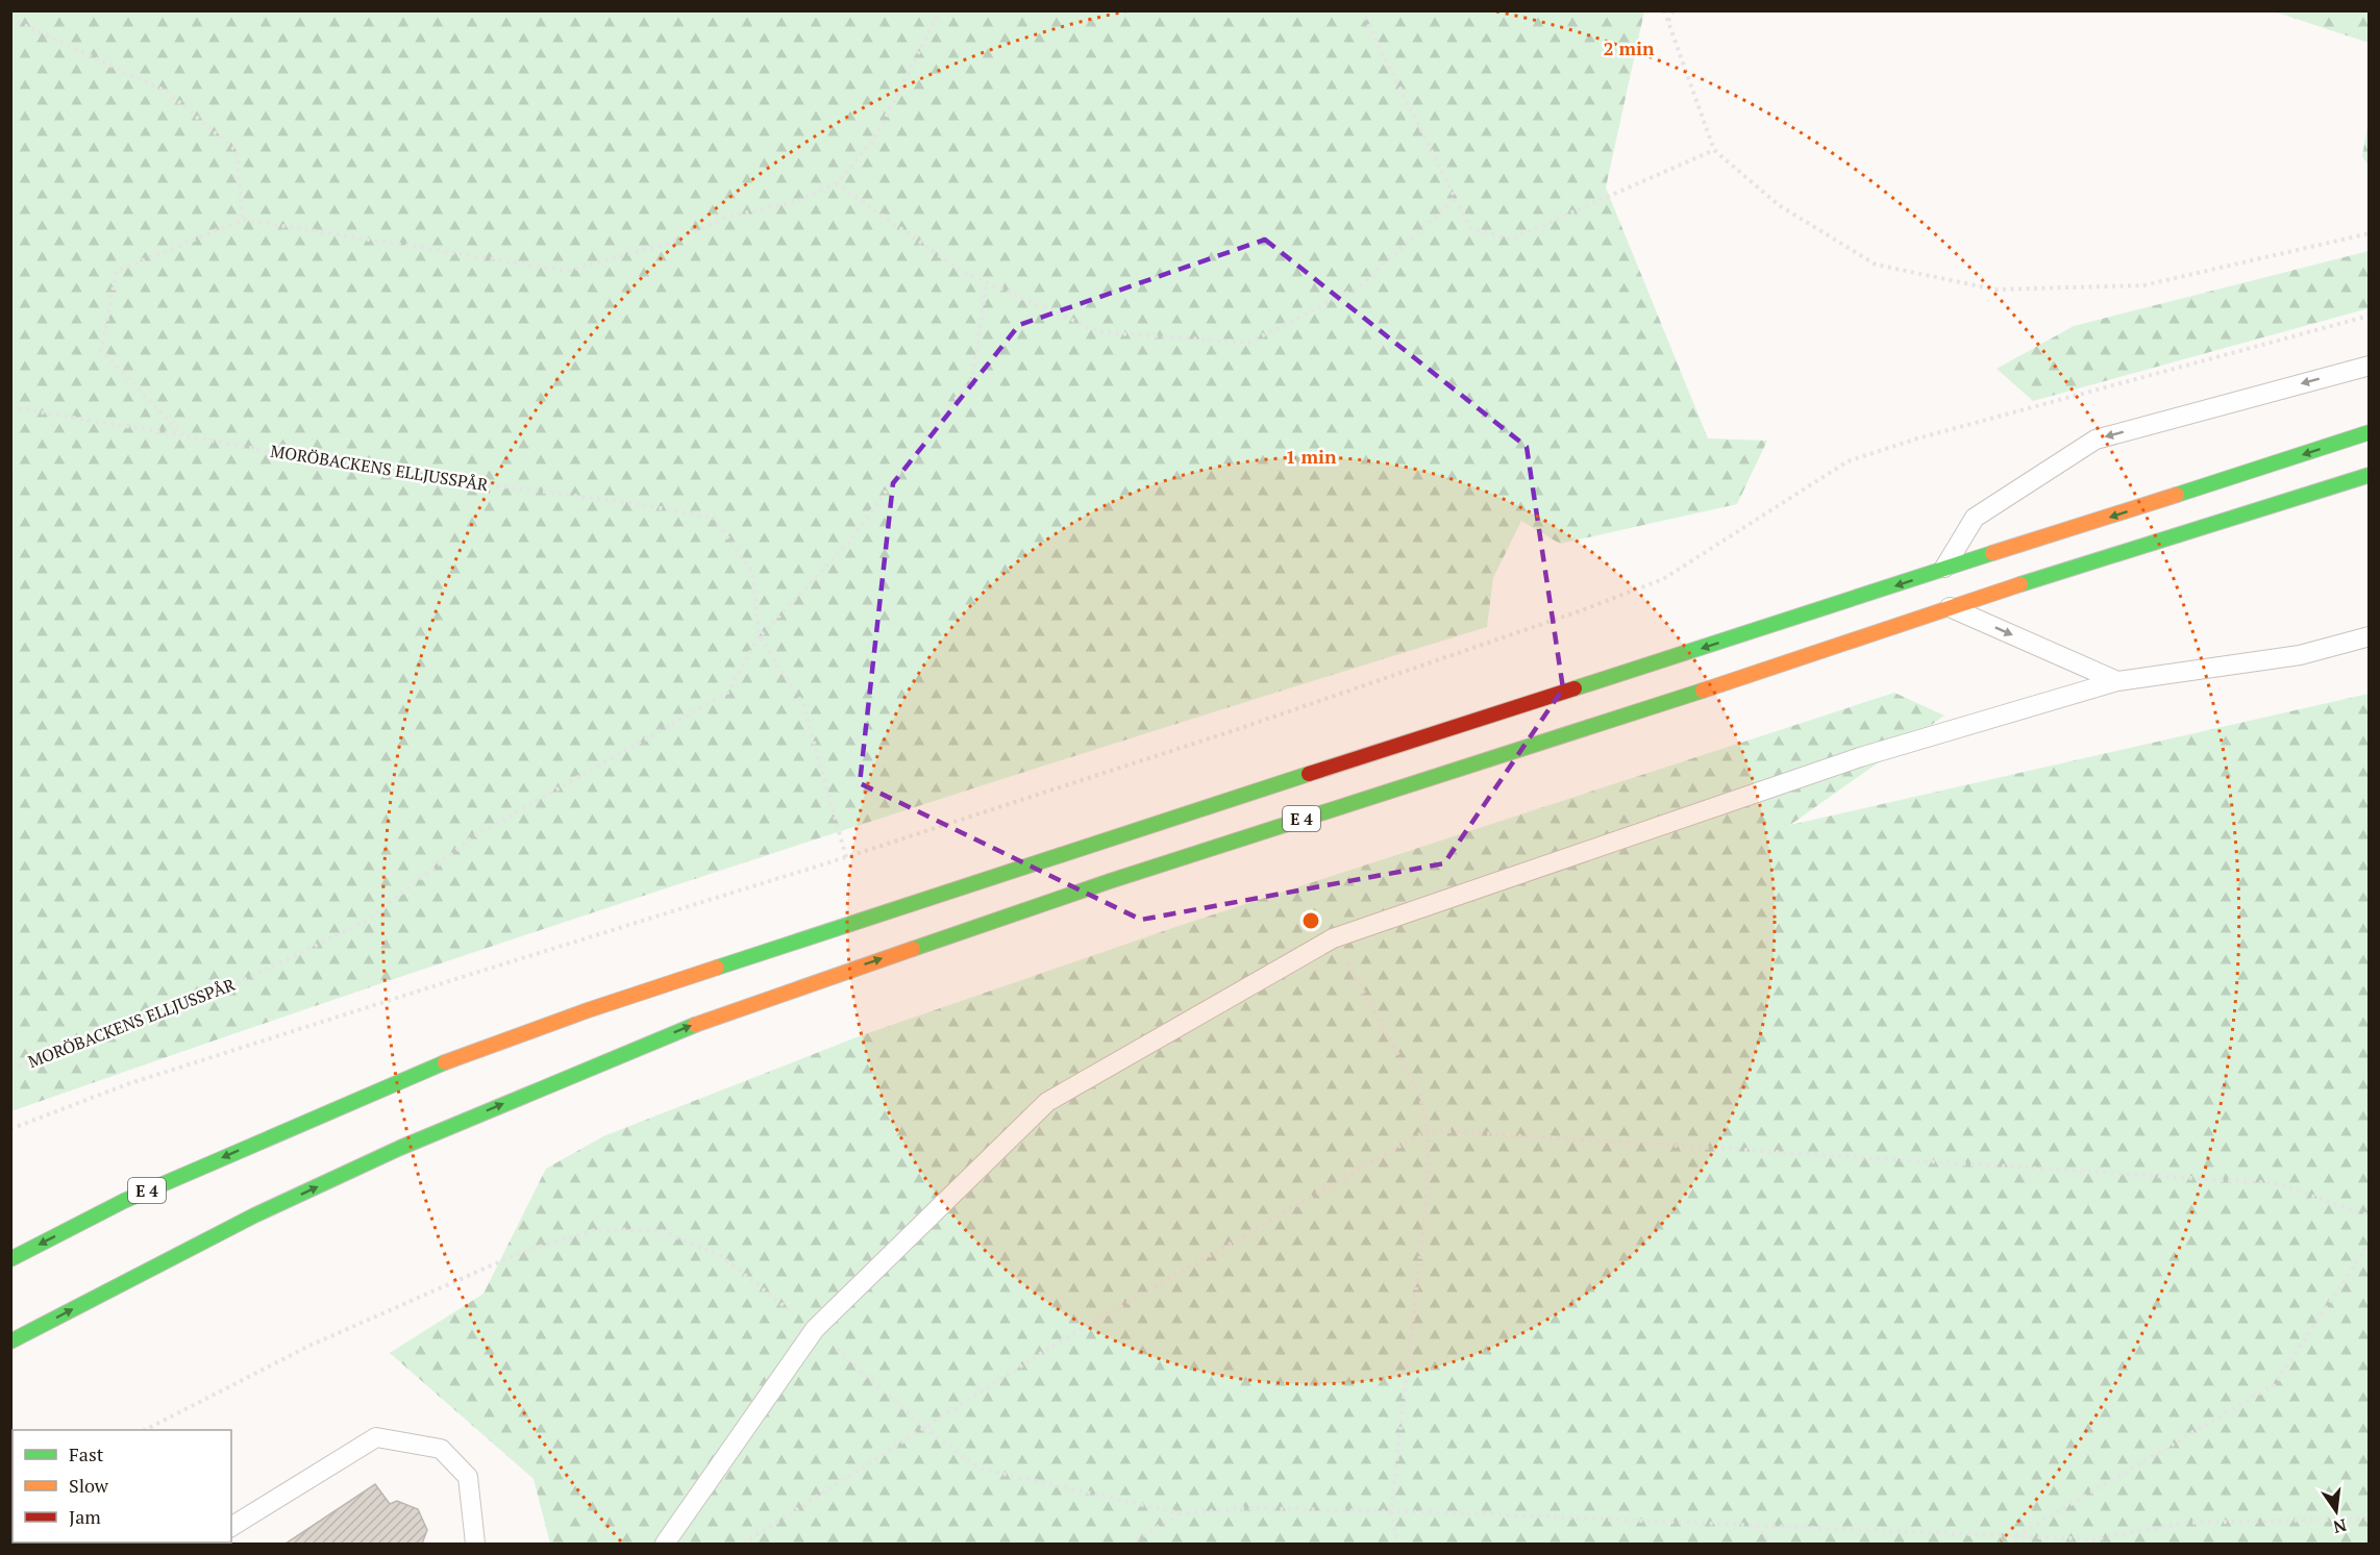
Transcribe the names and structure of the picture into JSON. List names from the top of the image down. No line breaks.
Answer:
{"streets":{"highway":["E 4"],"path":["MORÖBACKENS ELLJUSSPÅR"]},"legend":["Fast","Slow","Jam"],"north":"bottom","rings":["2 min","1 min"]}
